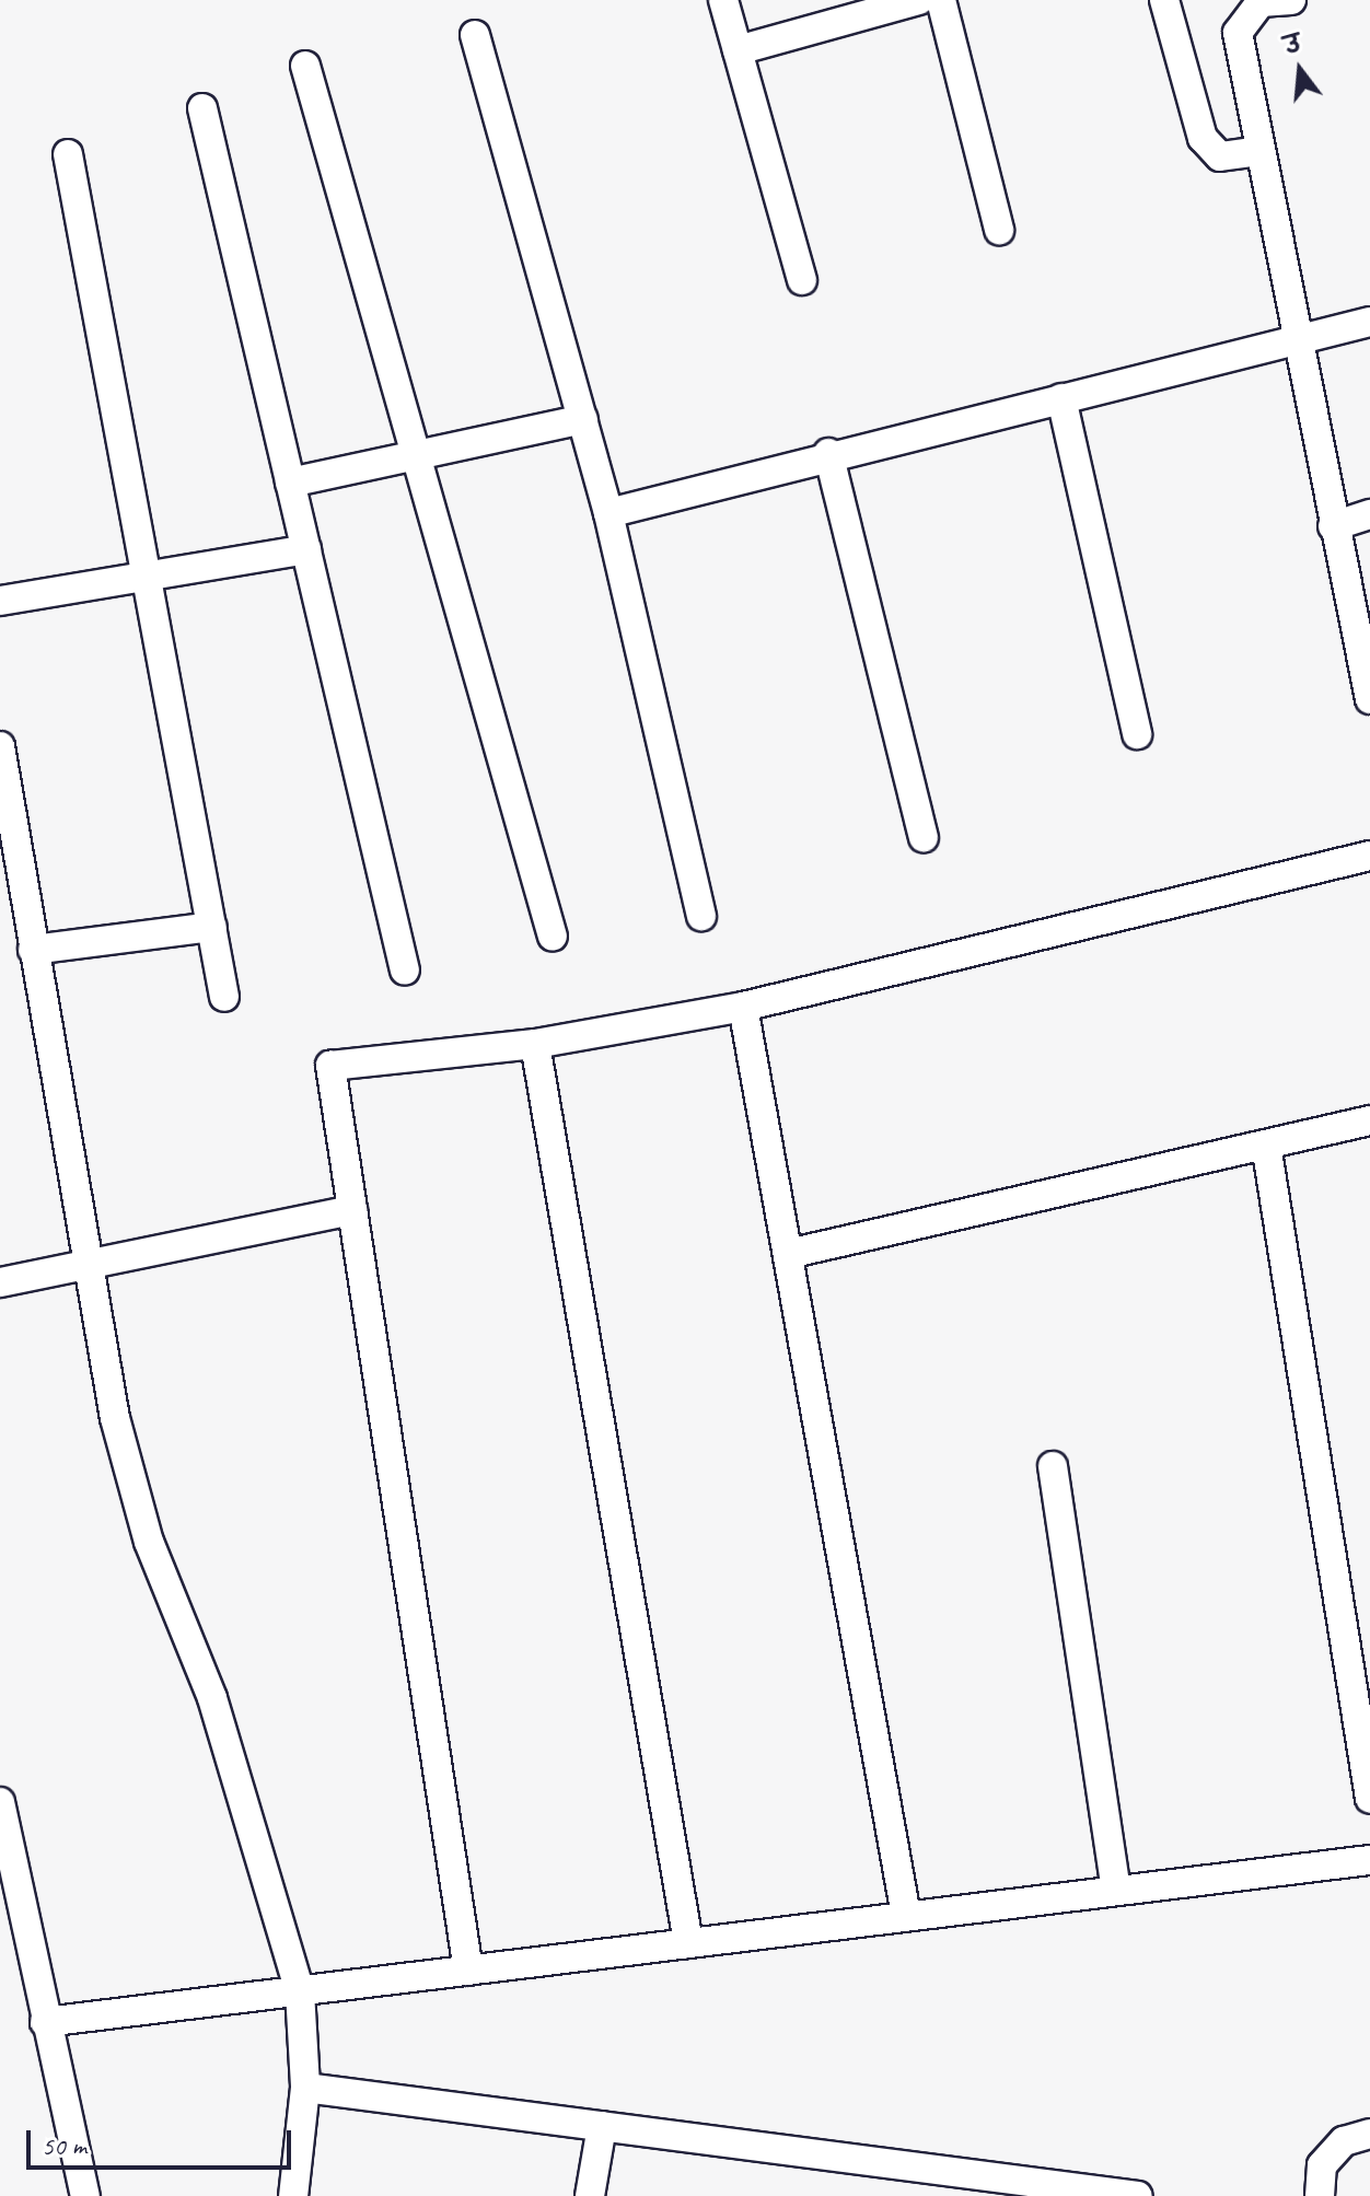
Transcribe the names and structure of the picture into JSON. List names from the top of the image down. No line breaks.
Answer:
{"scale_bar":"50 m","north":"top"}
